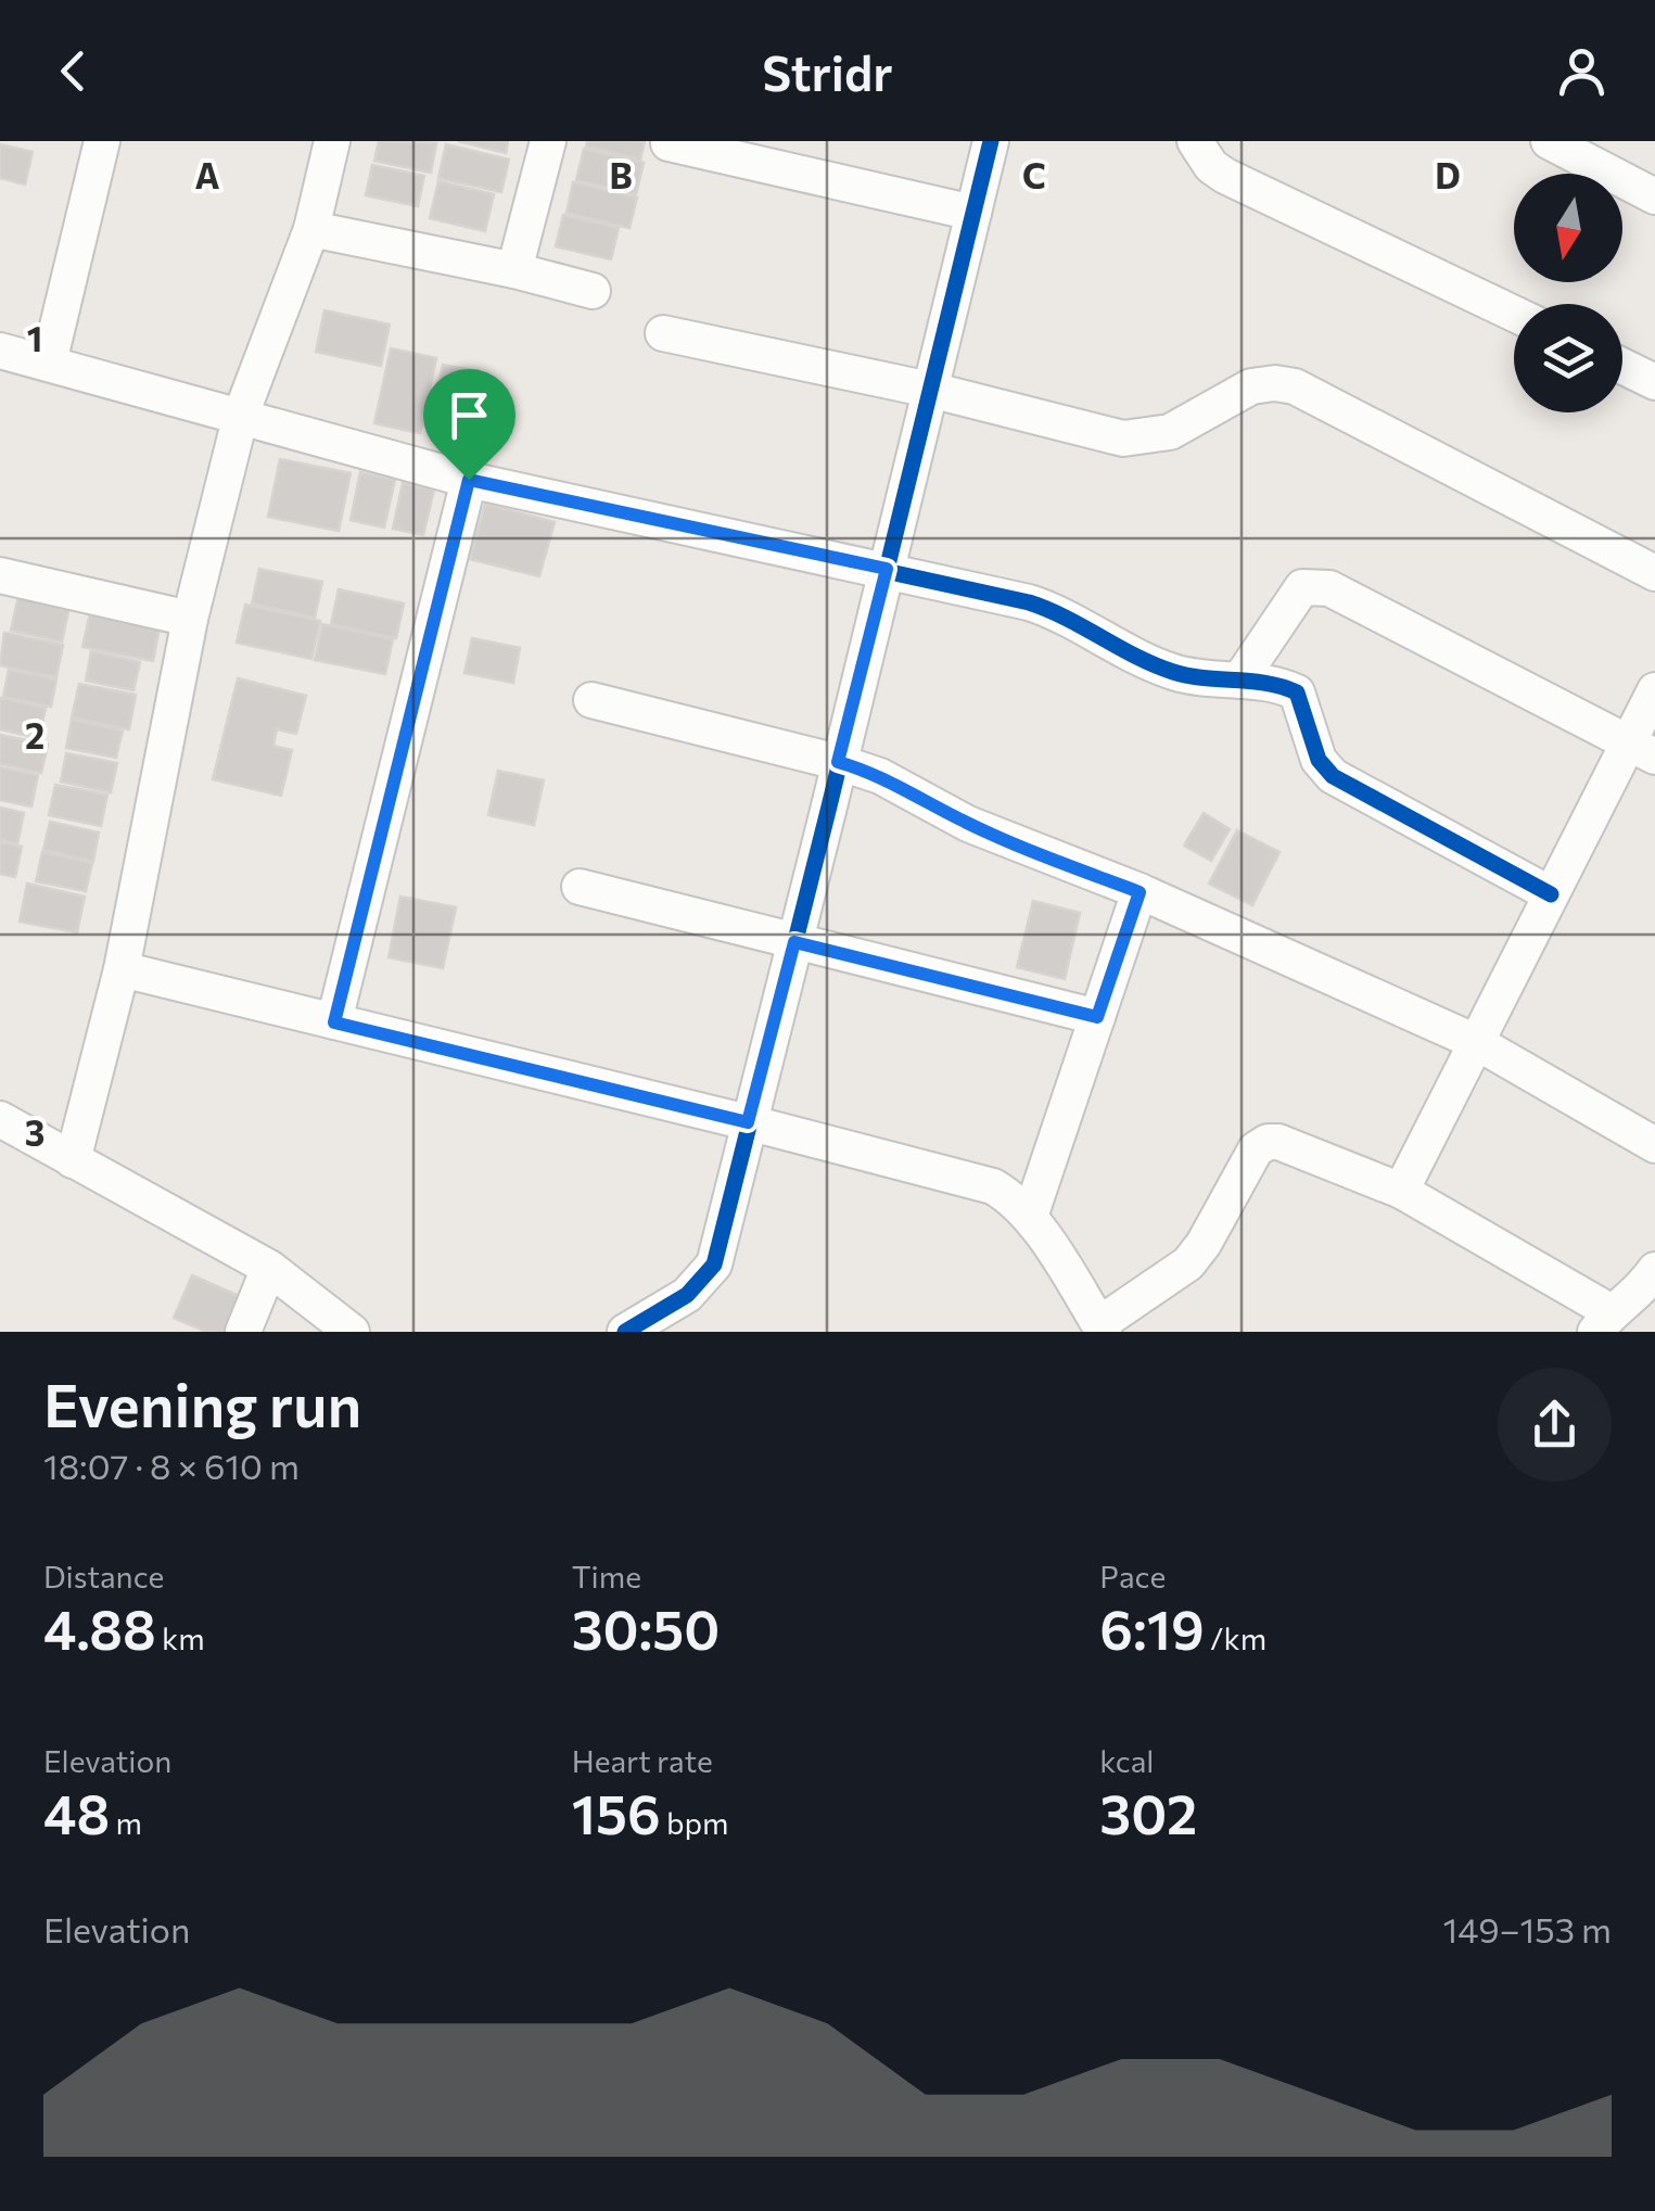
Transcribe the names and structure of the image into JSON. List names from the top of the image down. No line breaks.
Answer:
{"north":"bottom","page":{"header":"Stridr","heading":["Evening run","18:07 · 8 × 610 m"],"stats":[["Distance","4.88 km"],["Time","30:50"],["Pace","6:19 /km"],["Elevation","48 m"],["Heart rate","156 bpm"],["kcal","302"]],"chart":["Elevation","149–153 m"]},"grid":{"columns":["A","B","C","D"],"rows":["1","2","3"]}}
